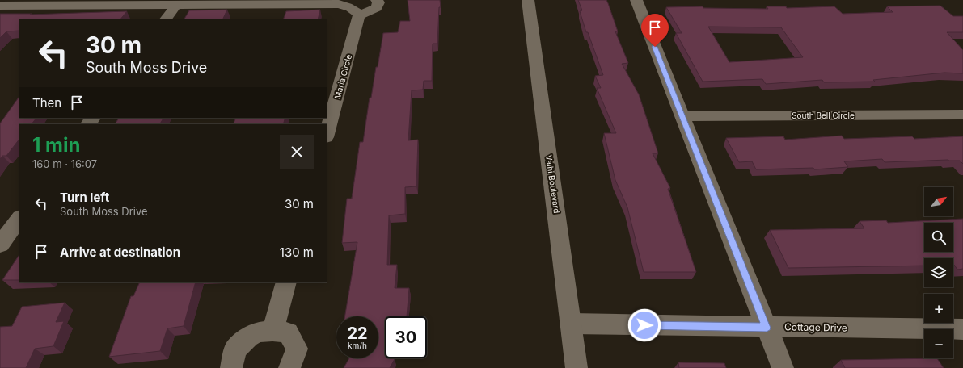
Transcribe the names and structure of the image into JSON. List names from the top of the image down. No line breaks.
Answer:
{"streets":{"street":["Maria Circle","South Bell Circle","Valhi Boulevard","Cottage Drive"]},"crossings":[["Valhi Boulevard","Cottage Drive"]],"north":"top right","page":{"turn":["30 m","South Moss Drive"],"then":"Then","heading":["1 min","160 m · 16:07"],"list":[{"name":"Turn left","note":"South Moss Drive","value":"30 m"},{"name":"Arrive at destination","value":"130 m"}],"map_buttons":["+","−"],"speed":"22 km/h","limit":"30"}}
